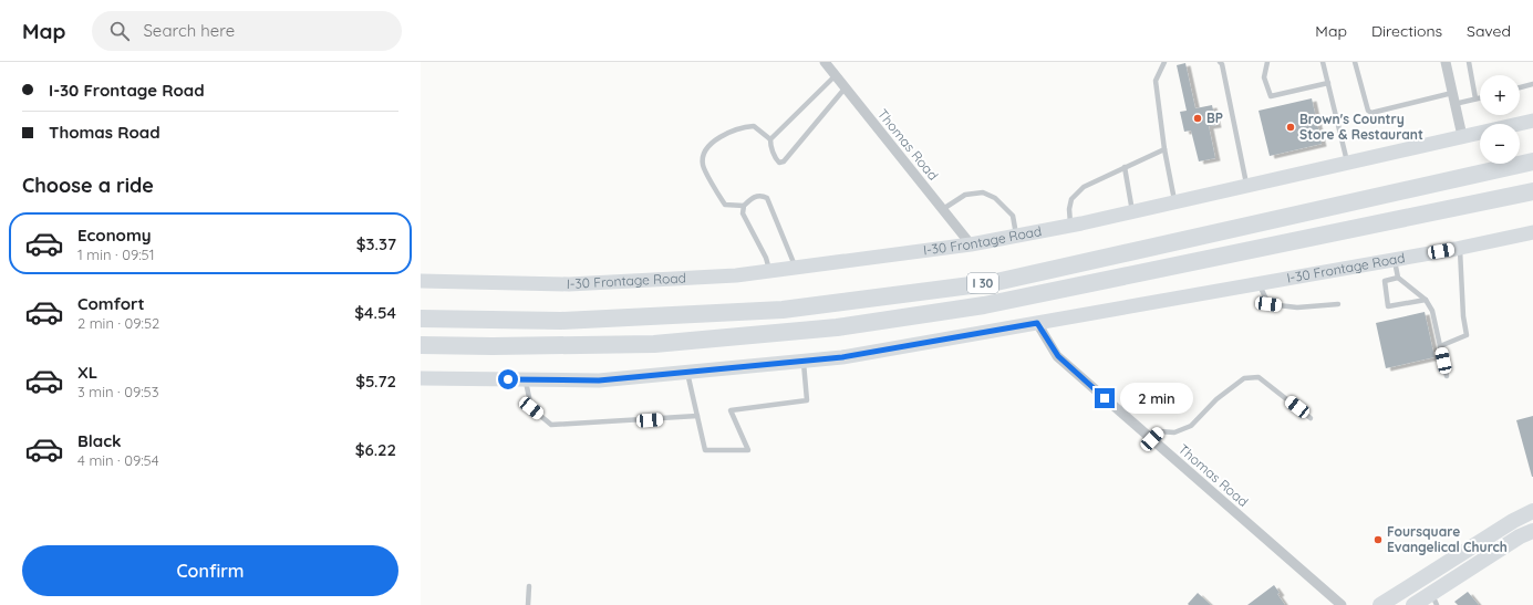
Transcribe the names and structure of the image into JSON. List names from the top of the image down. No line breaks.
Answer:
{"streets":{"highway":["I 30"],"main road":["I-30 Frontage Road"],"street":["Thomas Road"]},"crossings":[["Thomas Road","I-30 Frontage Road"]],"places":["BP","Brown's Country Store & Restaurant","Foursquare Evangelical Church"],"page":{"header":"Map","search":"Search here","nav":["Map","Directions","Saved"],"banner":["I-30 Frontage Road","Thomas Road"],"map_buttons":["+","−"],"heading":"Choose a ride","list":[{"name":"Economy","note":"1 min · 09:51","value":"$3.37"},{"name":"Comfort","note":"2 min · 09:52","value":"$4.54"},{"name":"XL","note":"3 min · 09:53","value":"$5.72"},{"name":"Black","note":"4 min · 09:54","value":"$6.22"}],"bubble":"2 min","buttons":"Confirm"}}
